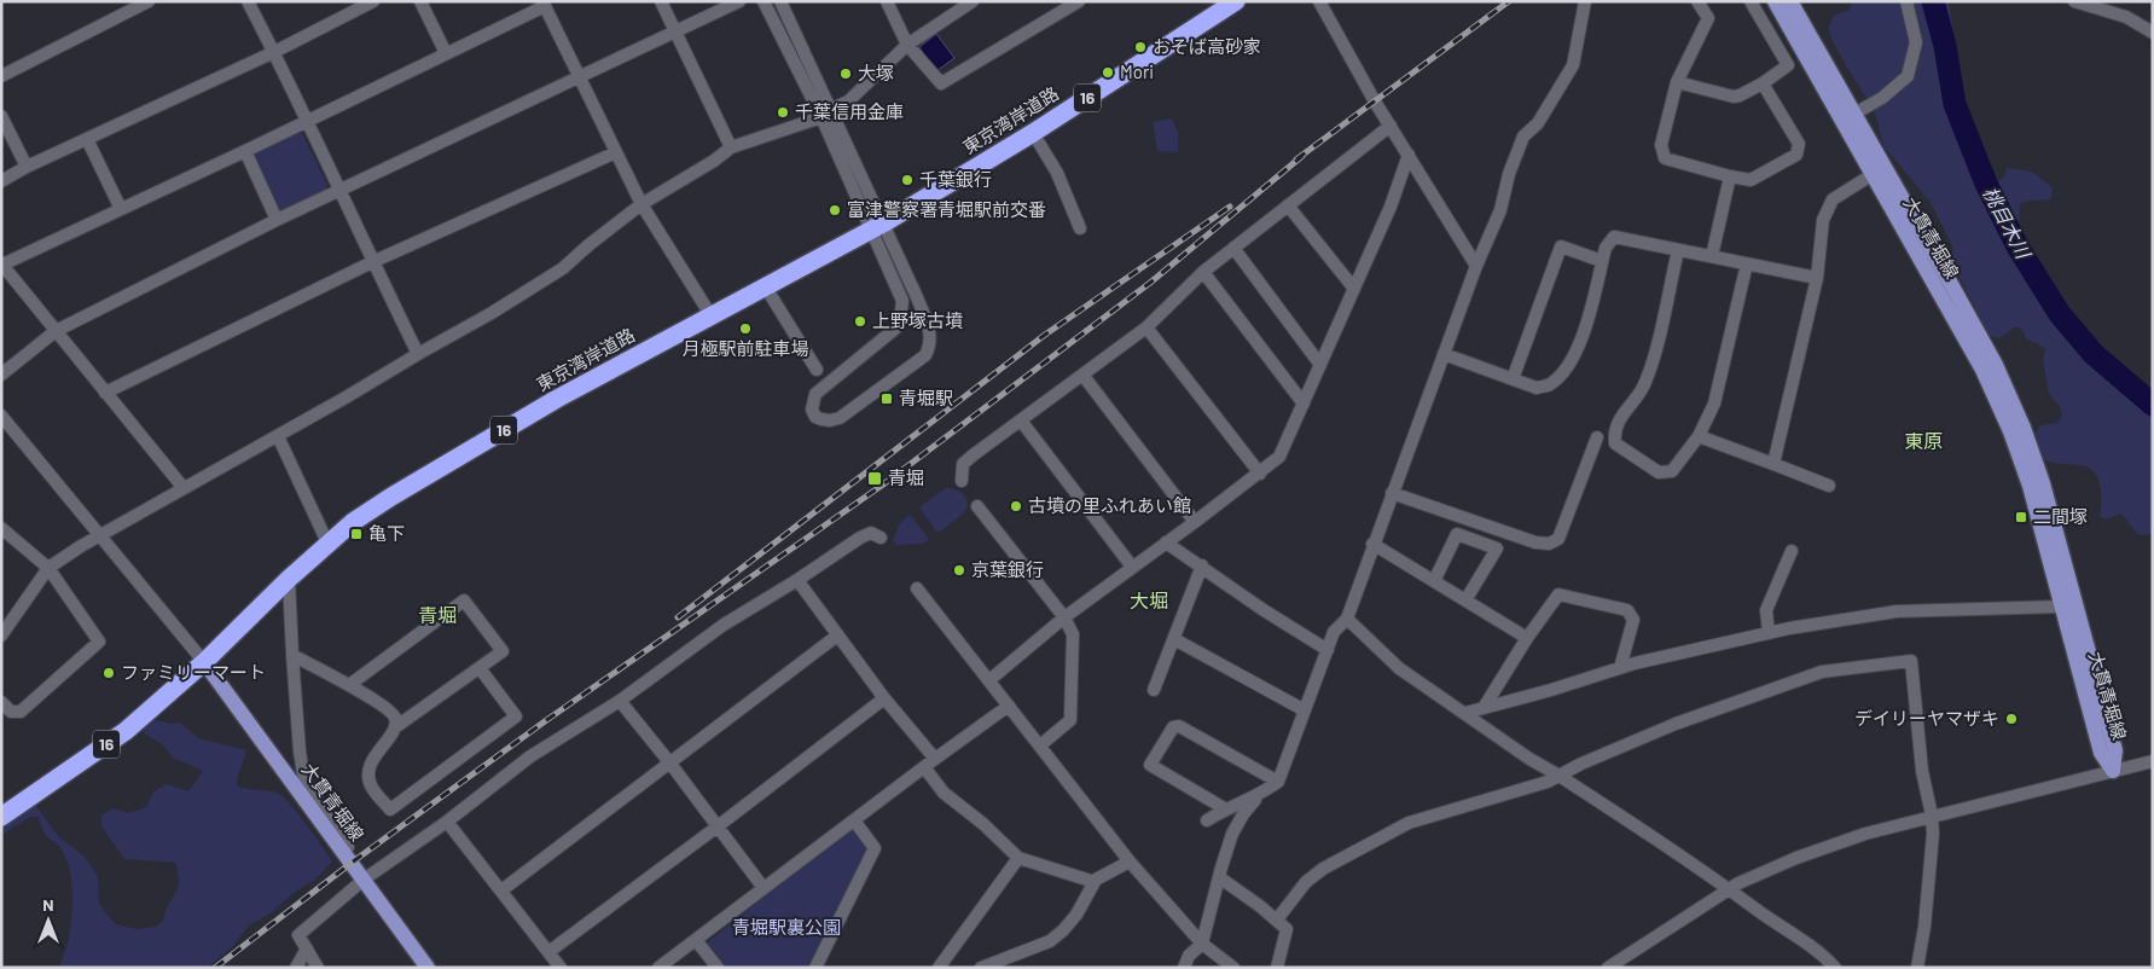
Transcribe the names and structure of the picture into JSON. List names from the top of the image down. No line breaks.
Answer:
{"streets":{"highway":["16","東京湾岸道路"],"main road":["大貫青堀線"]},"crossings":[["東京湾岸道路","大貫青堀線"]],"districts":["東原","大堀","青堀"],"water":["桃目木川"],"parks":["青堀駅裏公園"],"places":{"other":["おそば高砂家","Mori","大塚","千葉信用金庫","千葉銀行","富津警察署青堀駅前交番","上野塚古墳","月極駅前駐車場","古墳の里ふれあい館","京葉銀行","ファミリーマート","デイリーヤマザキ"],"transit":["青堀駅","青堀","二間塚","亀下"]},"north":"top"}
